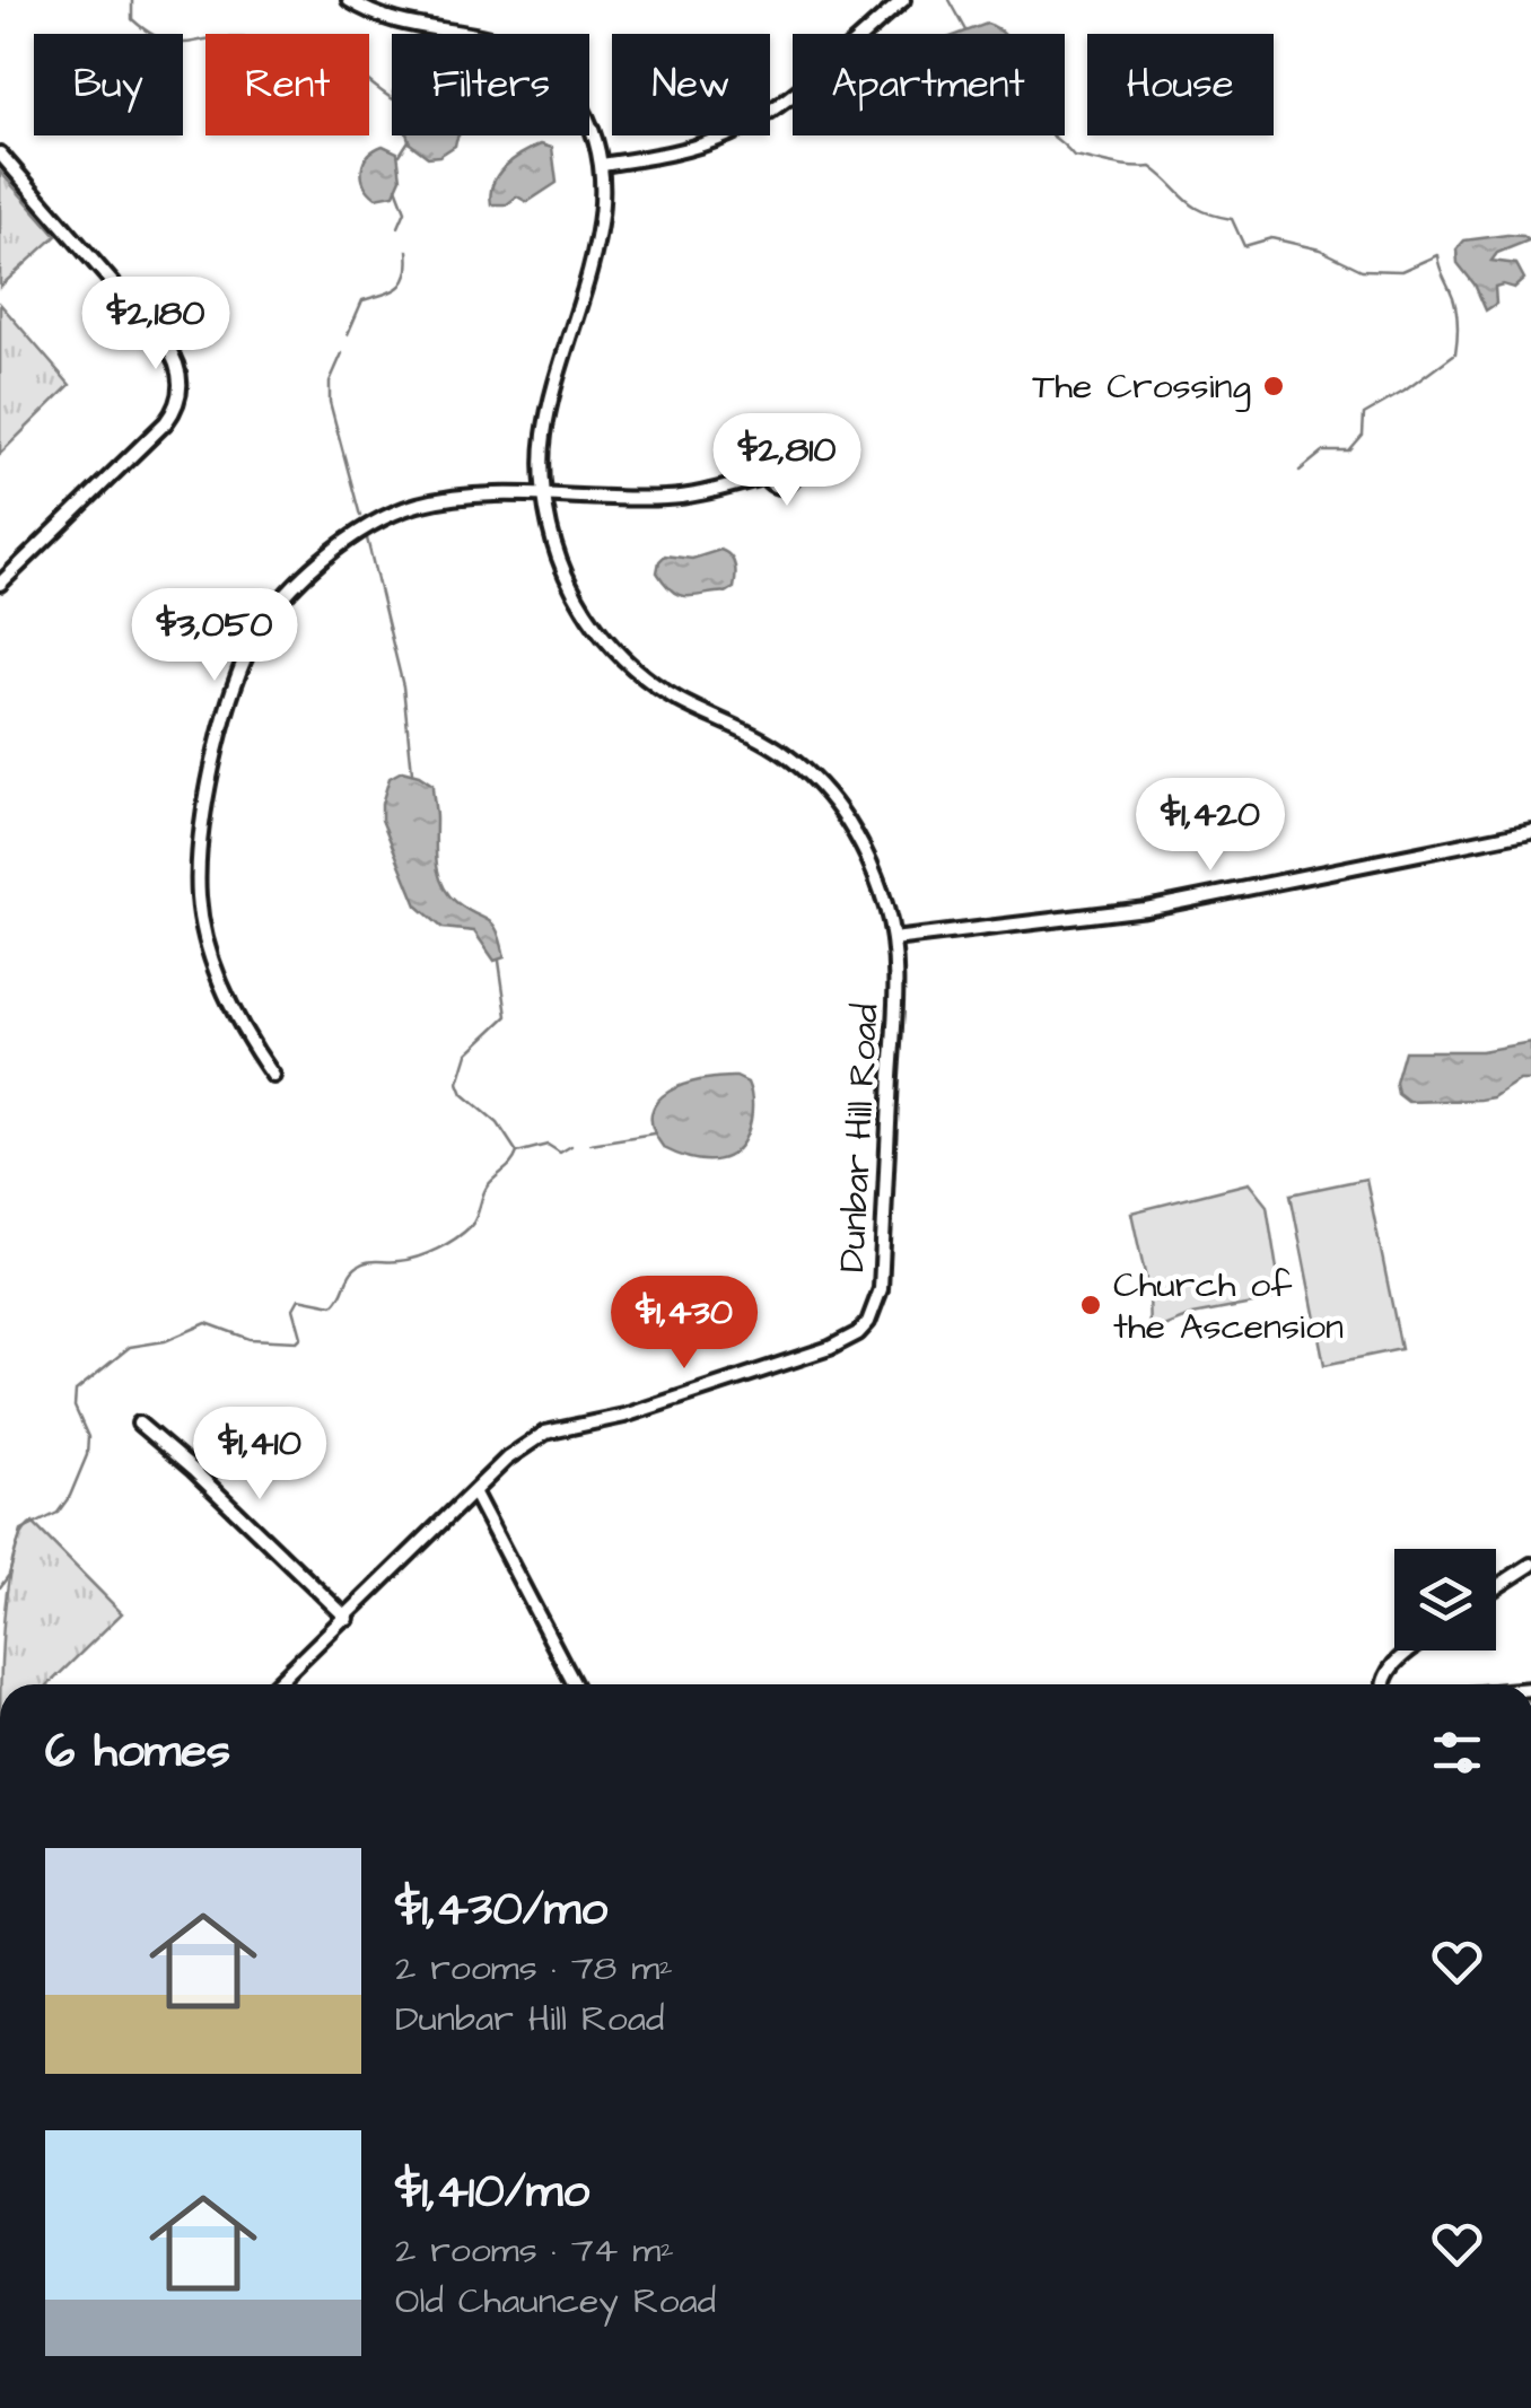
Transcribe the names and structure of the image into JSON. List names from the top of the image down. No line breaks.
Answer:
{"streets":{"street":["Dunbar Hill Road"]},"places":["The Crossing","Church of the Ascension"],"page":{"chip":["Buy","Rent","Filters","New","Apartment","House"],"price":["$2,180","$2,810","$3,050","$1,420","$1,430","$1,410"],"heading":"6 homes","list":[{"name":"$1,430/mo","note":"2 rooms · 78 m² · Dunbar Hill Road"},{"name":"$1,410/mo","note":"2 rooms · 74 m² · Old Chauncey Road"}]}}
